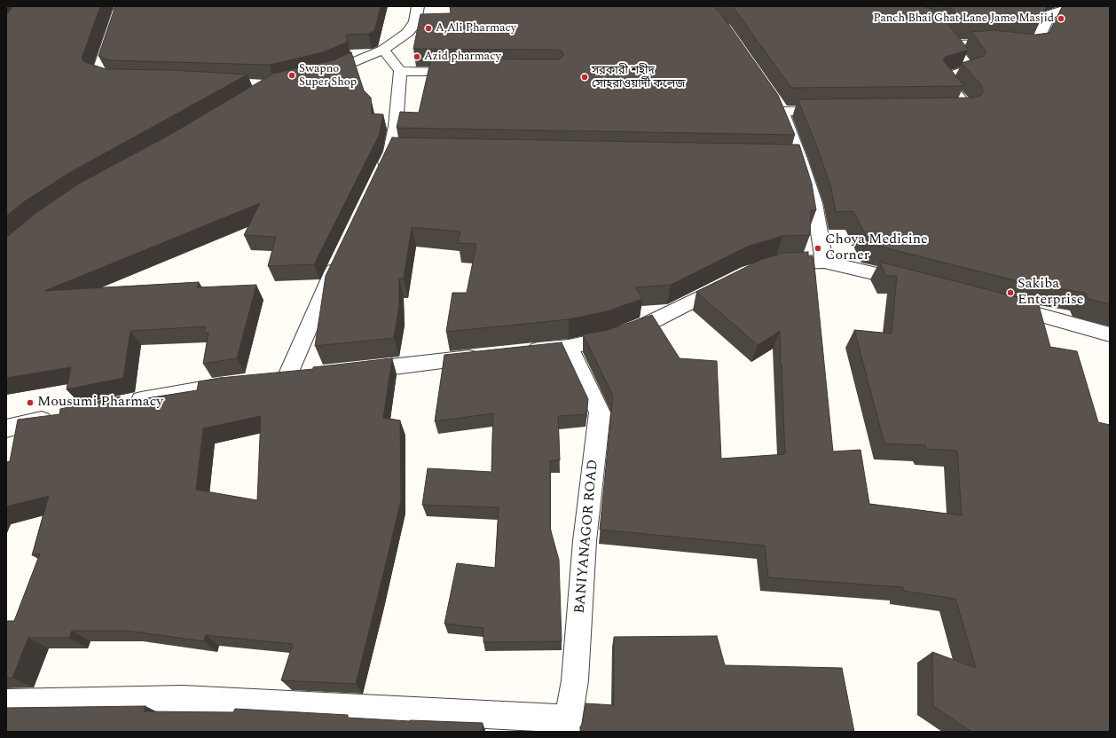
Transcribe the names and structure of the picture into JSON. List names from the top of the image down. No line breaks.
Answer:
{"streets":{"street":["BANIYANAGOR ROAD"]},"places":["Panch Bhai Ghat Lane Jame Masjid","A,Ali Pharmacy","Azid pharmacy","Swapno Super Shop","সরকারী শহীদ সোহরাওয়ার্দী কলেজ","Choya Medicine Corner","Sakiba Enterprise","Mousumi Pharmacy"]}
